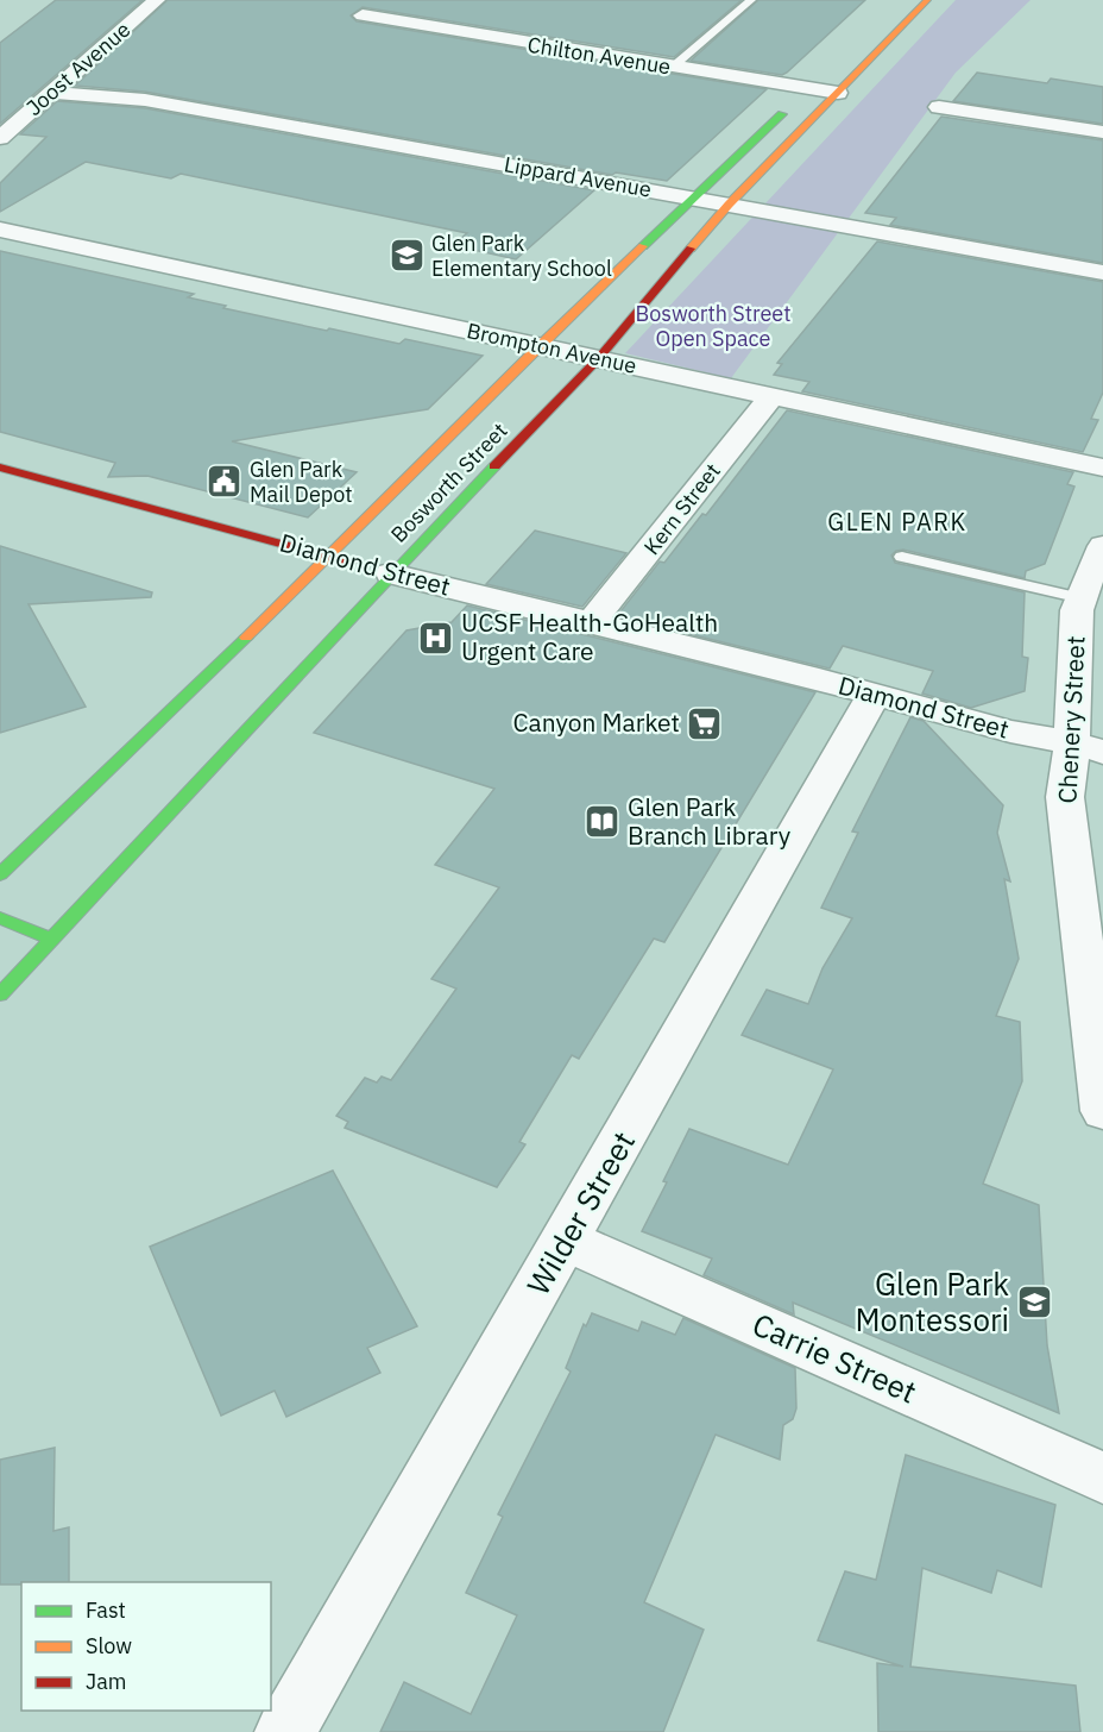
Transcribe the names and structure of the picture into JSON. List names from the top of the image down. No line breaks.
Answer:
{"streets":{"main road":["Bosworth Street","Diamond Street"],"street":["Chilton Avenue","Joost Avenue","Lippard Avenue","Brompton Avenue","Kern Street","Chenery Street","Wilder Street","Carrie Street"]},"crossings":[["Chilton Avenue","Bosworth Street"],["Joost Avenue","Lippard Avenue"],["Lippard Avenue","Bosworth Street"],["Brompton Avenue","Bosworth Street"],["Brompton Avenue","Kern Street"],["Bosworth Street","Diamond Street"],["Kern Street","Diamond Street"],["Diamond Street","Chenery Street"],["Diamond Street","Wilder Street"],["Wilder Street","Carrie Street"]],"districts":["GLEN PARK"],"parks":["Bosworth Street Open Space"],"places":{"school or university":["Glen Park Elementary School","Glen Park Montessori"],"public building":["Glen Park Mail Depot"],"hospital":["UCSF Health-GoHealth Urgent Care"],"supermarket":["Canyon Market"],"library":["Glen Park Branch Library"]},"legend":["Fast","Slow","Jam"]}
